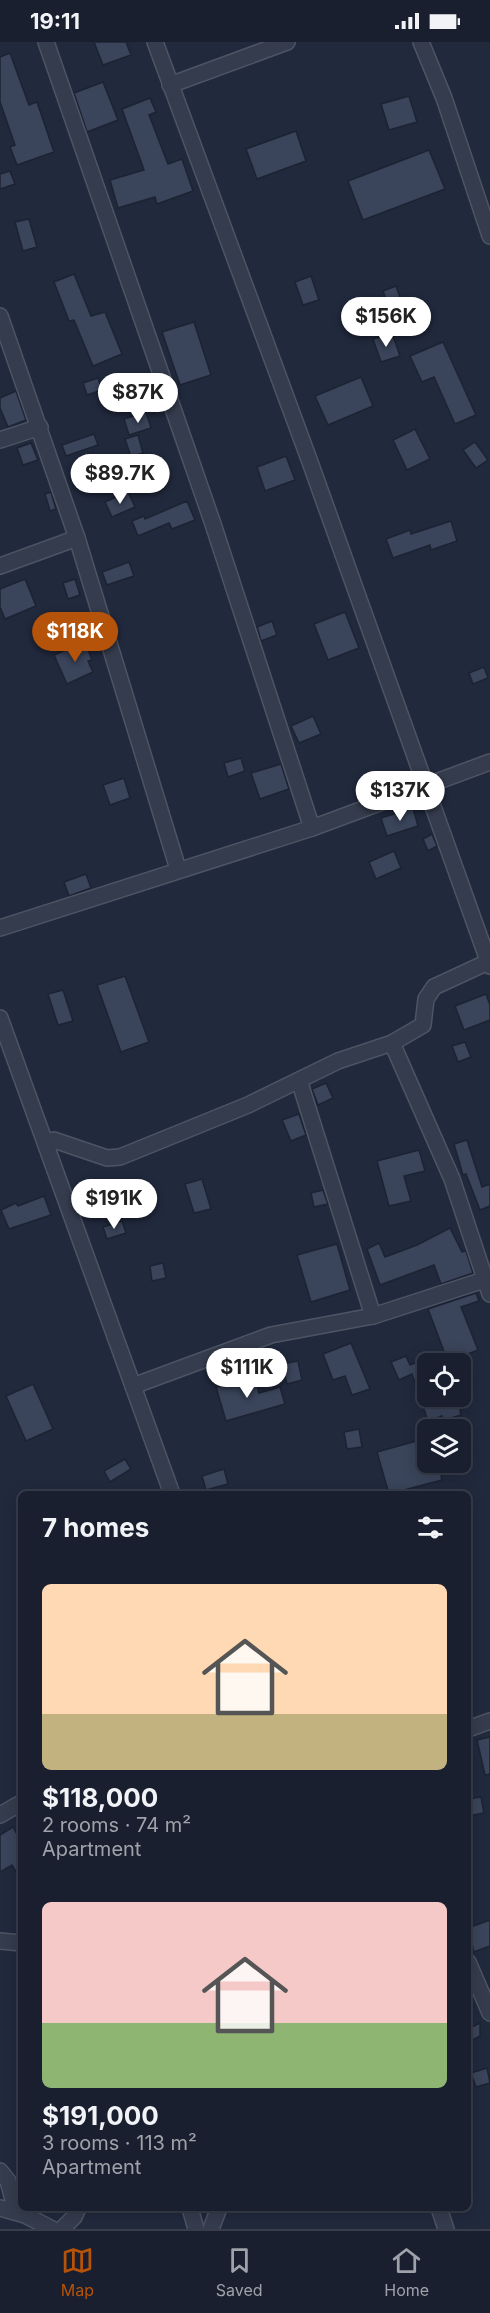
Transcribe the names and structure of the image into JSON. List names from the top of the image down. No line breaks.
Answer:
{"page":{"status":"19:11","price":["$156K","$87K","$89.7K","$118K","$137K","$191K","$111K"],"heading":"7 homes","list":[{"name":"$118,000","note":"2 rooms · 74 m² · Apartment"},{"name":"$191,000","note":"3 rooms · 113 m² · Apartment"}],"tabs":["Map","Saved","Home"]}}
